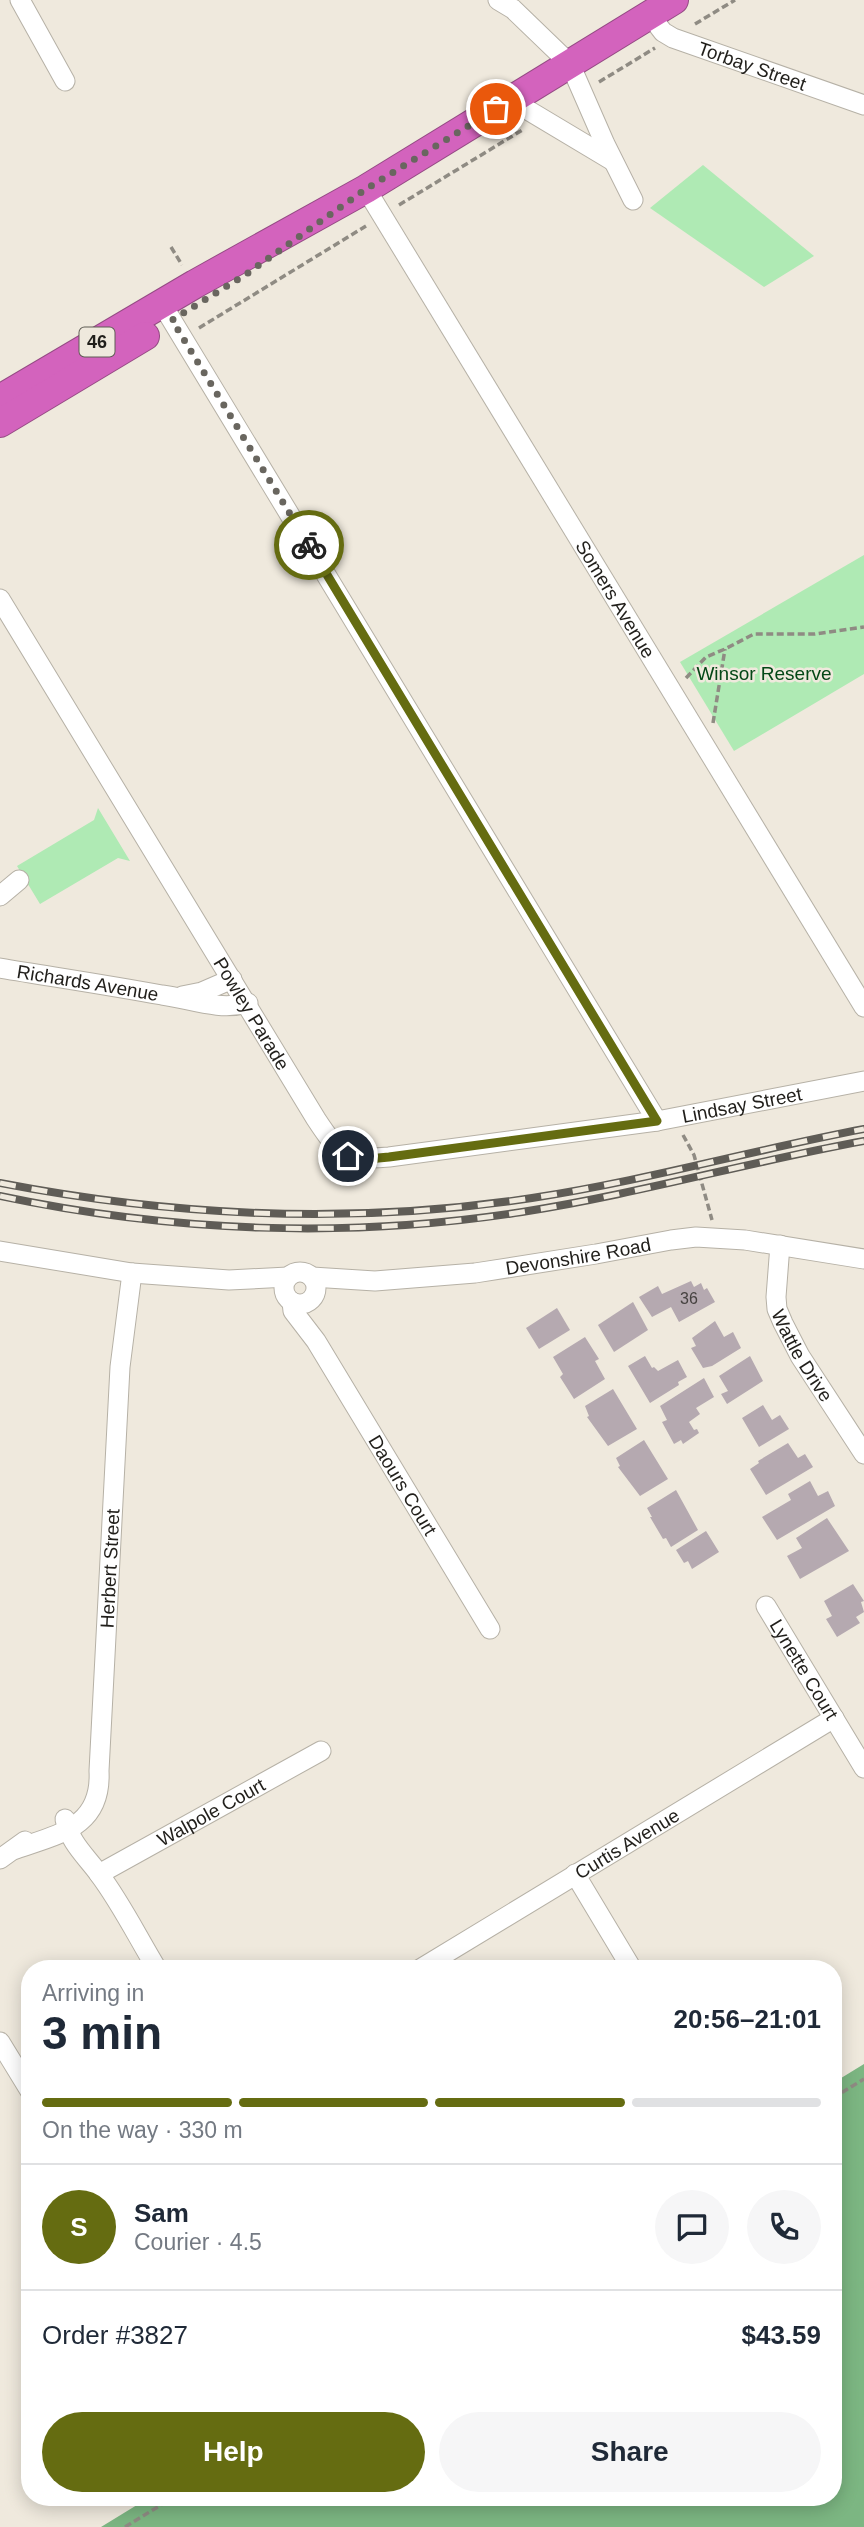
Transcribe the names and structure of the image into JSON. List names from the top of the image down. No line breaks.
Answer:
{"streets":{"highway":["46"],"street":["Torbay Street","Somers Avenue","Richards Avenue","Powley Parade","Lindsay Street","Devonshire Road","Wattle Drive","Daours Court","Herbert Street","Lynette Court","Walpole Court","Curtis Avenue"]},"crossings":[["Torbay Street","46"],["46","Somers Avenue"],["Richards Avenue","Powley Parade"],["Powley Parade","Lindsay Street"],["Devonshire Road","Wattle Drive"],["Devonshire Road","Daours Court"],["Lynette Court","Curtis Avenue"]],"parks":["Winsor Reserve"],"house_numbers":["36"],"page":{"heading":["3 min","Arriving in","20:56–21:01"],"panel":["Sam","Courier · 4.5","Order #3827","$43.59"],"bar":"On the way · 330 m","round":"S","buttons":["Help","Share"]}}
